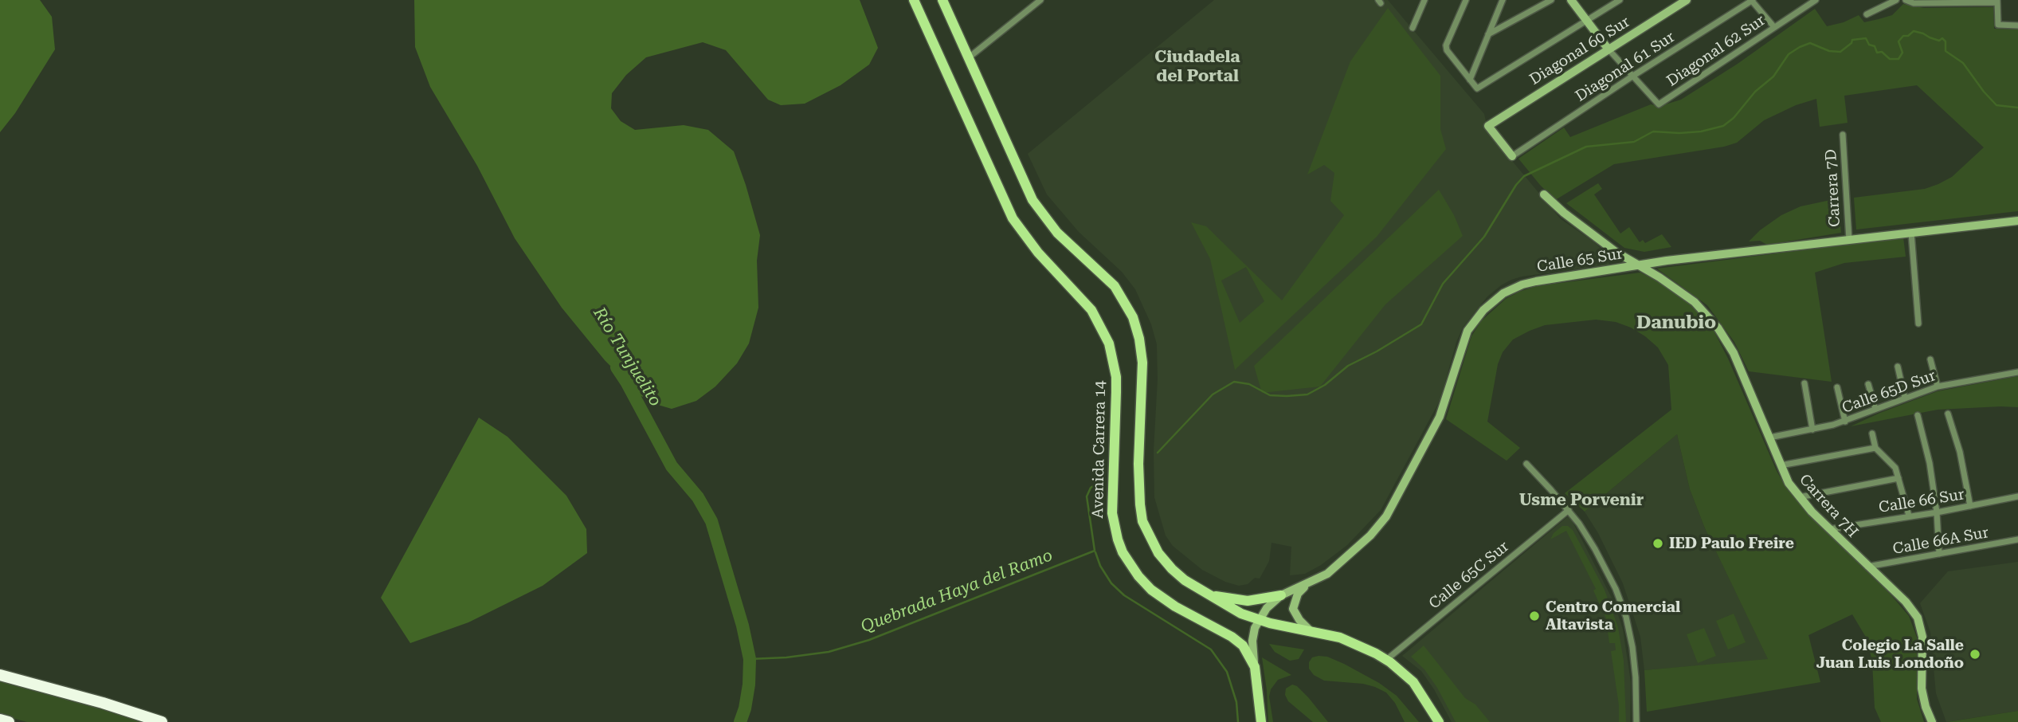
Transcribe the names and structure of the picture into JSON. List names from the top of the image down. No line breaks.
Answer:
{"streets":{"main road":["Avenida Carrera 14"],"street":["Diagonal 60 Sur","Diagonal 62 Sur","Diagonal 61 Sur","Carrera 7D","Calle 65 Sur","Calle 65D Sur","Calle 66 Sur","Carrera 7H","Calle 66A Sur","Calle 65C Sur"]},"crossings":[["Diagonal 60 Sur","Diagonal 61 Sur"],["Diagonal 62 Sur","Diagonal 61 Sur"],["Carrera 7D","Calle 65 Sur"],["Calle 65 Sur","Carrera 7H"],["Calle 65D Sur","Carrera 7H"],["Calle 66 Sur","Carrera 7H"],["Carrera 7H","Calle 66A Sur"]],"districts":["Ciudadela del Portal","Danubio","Usme Porvenir"],"water":["Río Tunjuelito","Quebrada Haya del Ramo"],"places":["IED Paulo Freire","Centro Comercial Altavista","Colegio La Salle Juan Luis Londoño"]}
